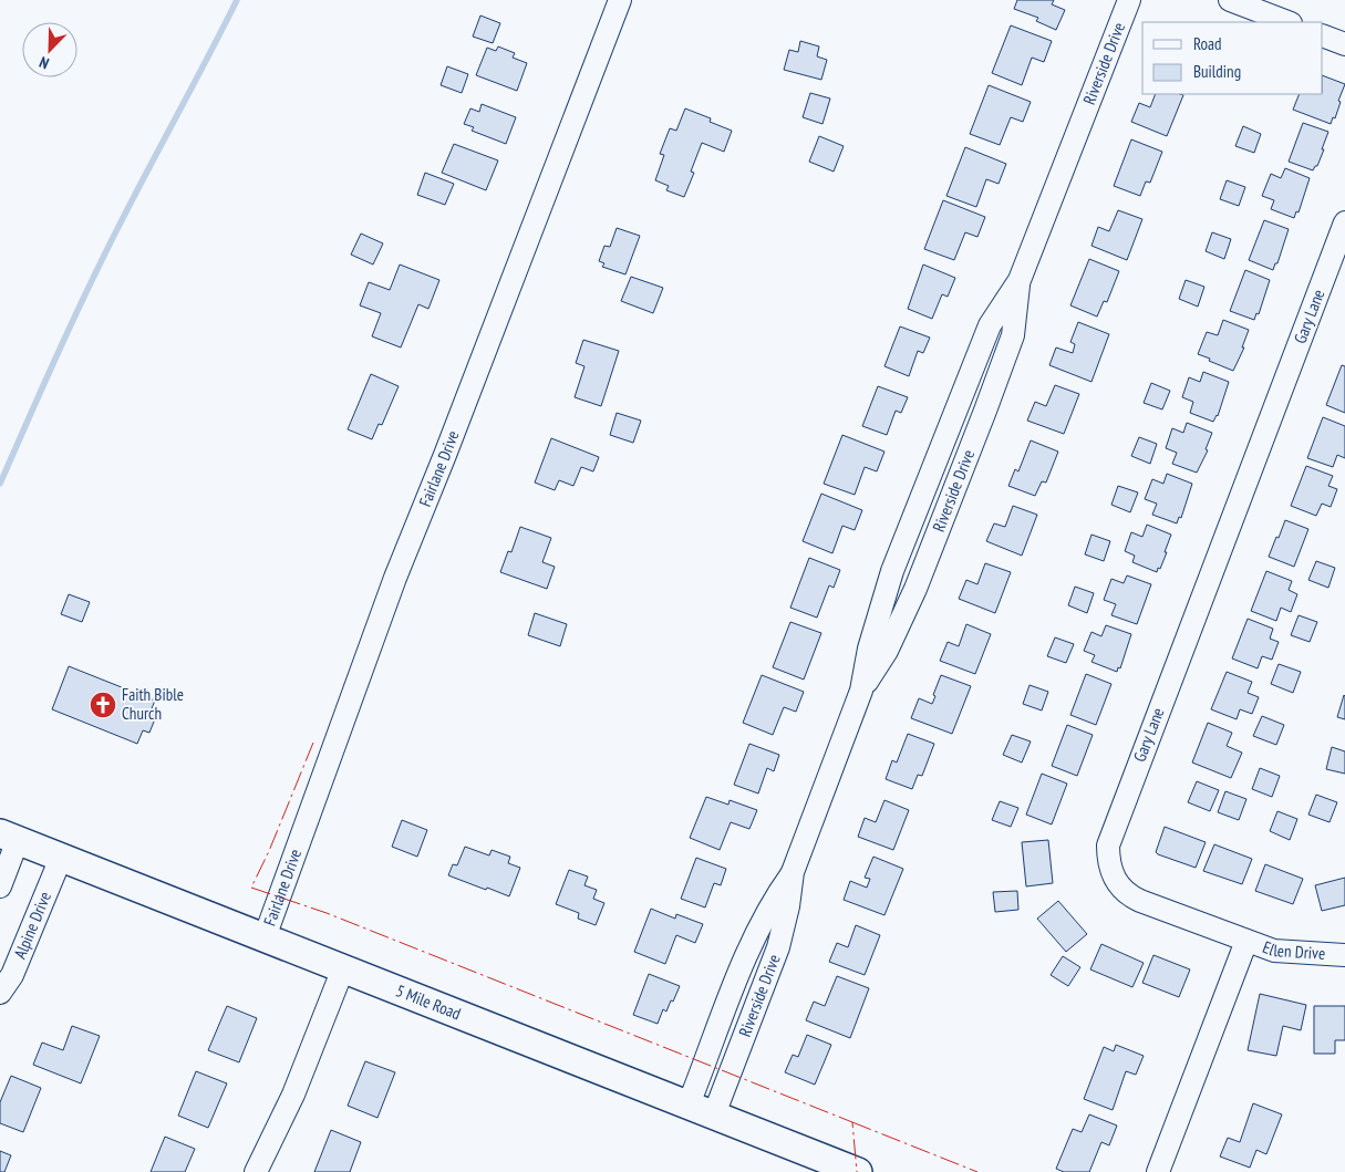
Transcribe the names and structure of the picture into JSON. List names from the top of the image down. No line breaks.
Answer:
{"streets":{"main road":["5 Mile Road"],"street":["Riverside Drive","Gary Lane","Fairlane Drive","Alpine Drive","Ellen Drive"]},"crossings":[["Riverside Drive","5 Mile Road"],["Gary Lane","Ellen Drive"],["Fairlane Drive","5 Mile Road"],["Alpine Drive","5 Mile Road"]],"places":{"church":["Faith Bible Church"]},"legend":["Road","Building"],"north":"bottom left"}
